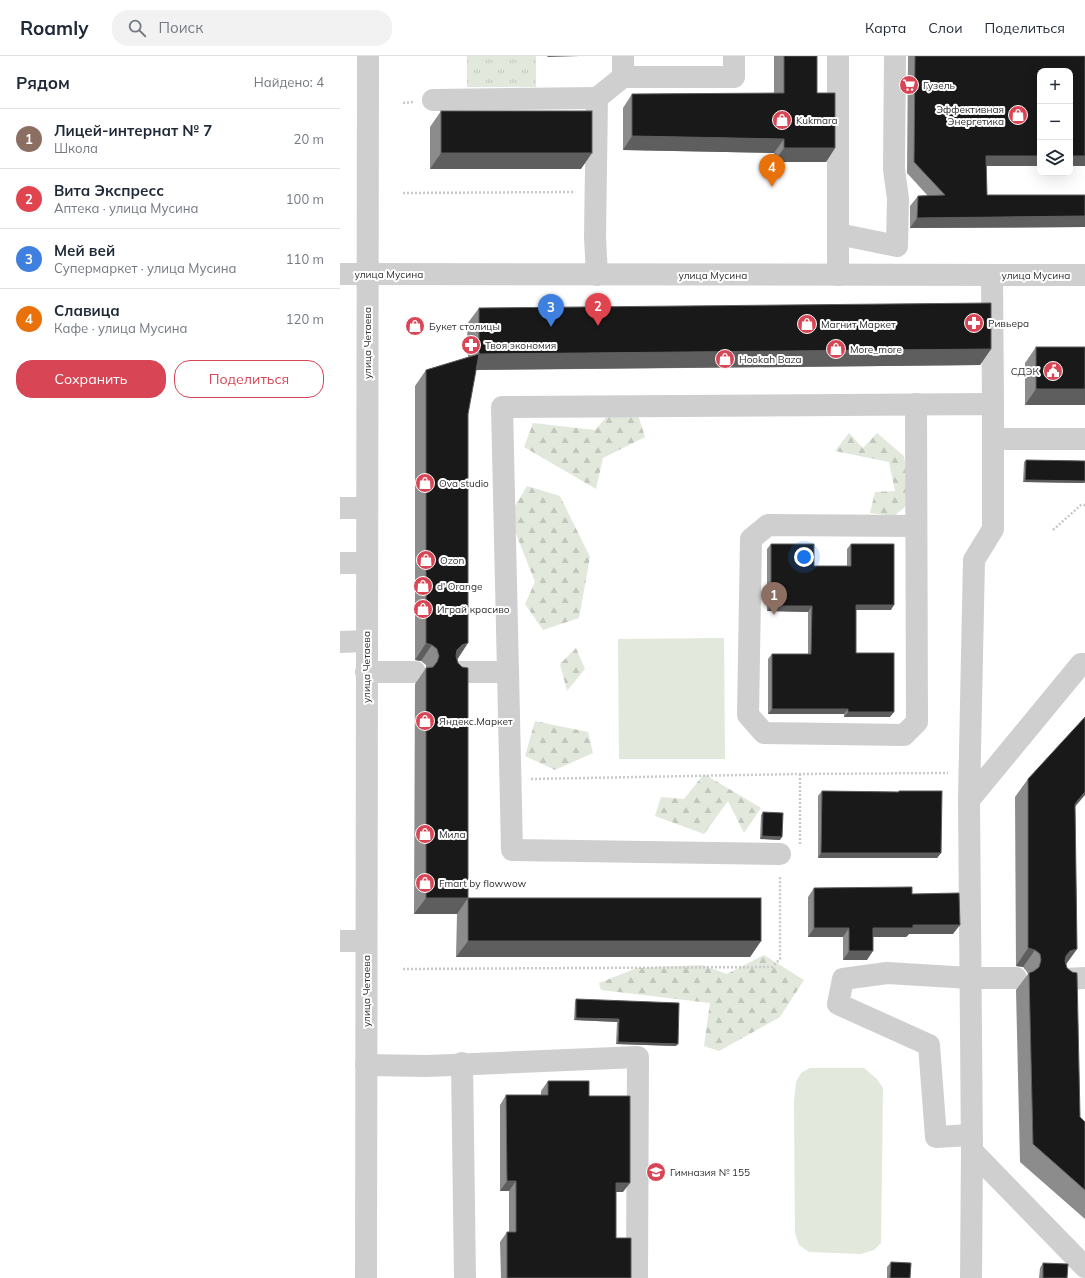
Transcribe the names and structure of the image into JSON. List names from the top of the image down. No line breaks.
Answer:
{"streets":{"street":["улица Мусина","улица Четаева"]},"crossings":[["улица Мусина","улица Четаева"]],"places":{"supermarket":["Гузель"],"shop":["Эффективная Энергетика","Kukmara","Магнит Маркет","Букет столицы","More_more","Hookah Baza","Ova studio","Ozon","d' Orange","Играй красиво","Яндекс.Маркет","Мила","Fmart by flowwow"],"pharmacy":["Ривьера","Твоя экономия"],"public building":["СДЭК"],"school or university":["Гимназия № 155"]},"page":{"header":"Roamly","search":"Поиск","nav":["Карта","Слои","Поделиться"],"heading":["Рядом","Найдено: 4"],"map_buttons":["+","−"],"list":[{"mark":"1","name":"Лицей-интернат № 7","note":"Школа","value":"20 m"},{"mark":"2","name":"Вита Экспресс","note":"Аптека · улица Мусина","value":"100 m"},{"mark":"3","name":"Мей вей","note":"Супермаркет · улица Мусина","value":"110 m"},{"mark":"4","name":"Славица","note":"Кафе · улица Мусина","value":"120 m"}],"pins":["4","2","3","1"],"buttons":["Сохранить","Поделиться"]}}
